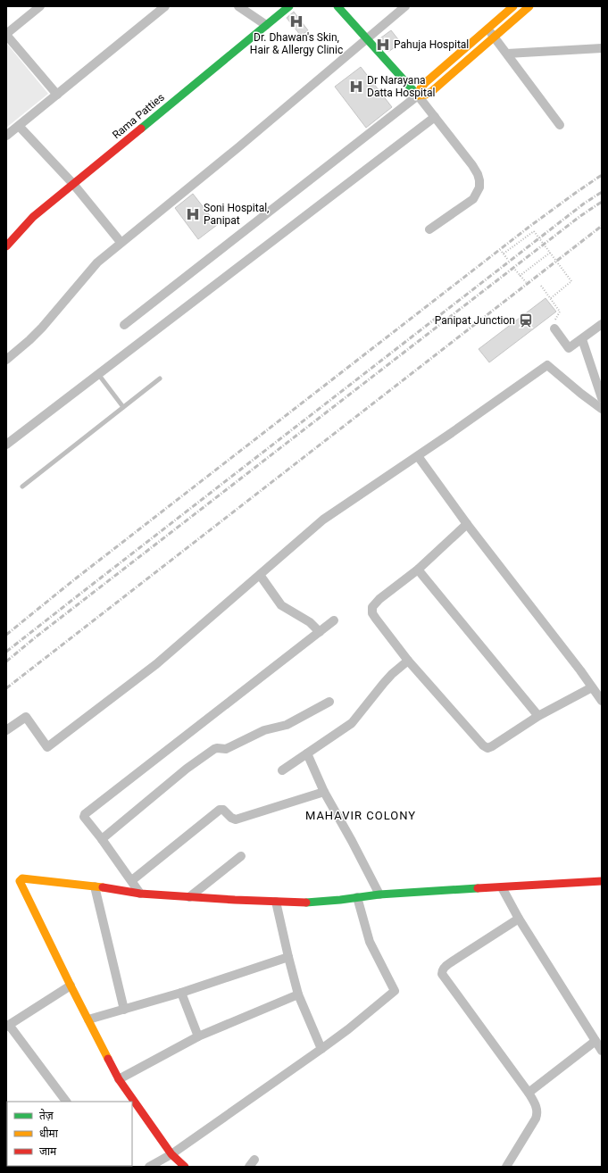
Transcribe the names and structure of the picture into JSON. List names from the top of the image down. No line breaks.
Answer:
{"streets":{"street":["Rama Patties"]},"districts":["MAHAVIR COLONY"],"places":{"hospital":["Dr. Dhawan's Skin, Hair & Allergy Clinic","Pahuja Hospital","Dr Narayana Datta Hospital","Soni Hospital, Panipat"],"station":["Panipat Junction"]},"legend":["तेज़","धीमा","जाम"]}
